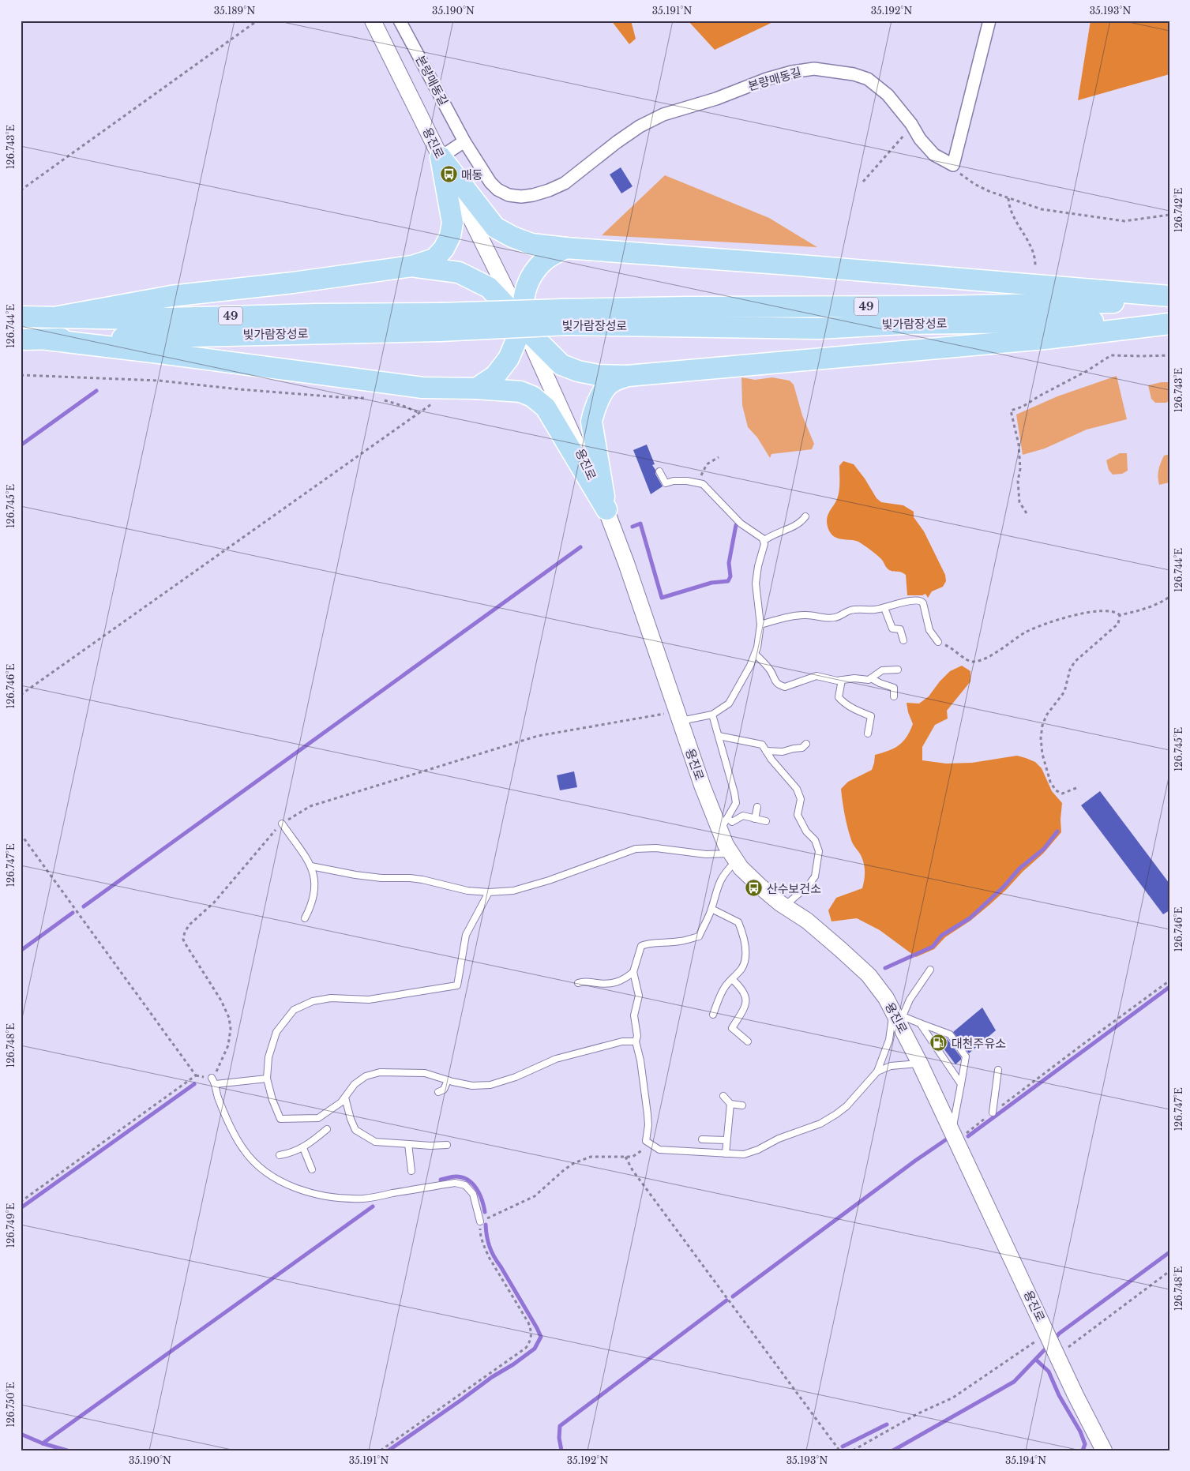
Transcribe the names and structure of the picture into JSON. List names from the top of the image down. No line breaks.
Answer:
{"streets":{"highway":["49","빛가람장성로"],"main road":["용진로"],"street":["본량매동길"]},"places":{"bus stop":["매동","산수보건소"],"fuel station":["대천주유소"]},"coordinates":["35.189°N","35.190°N","35.191°N","35.192°N","35.193°N","126.743°E","126.742°E","126.744°E","126.745°E","126.746°E","126.747°E","126.748°E","126.749°E","126.750°E","35.194°N"]}
